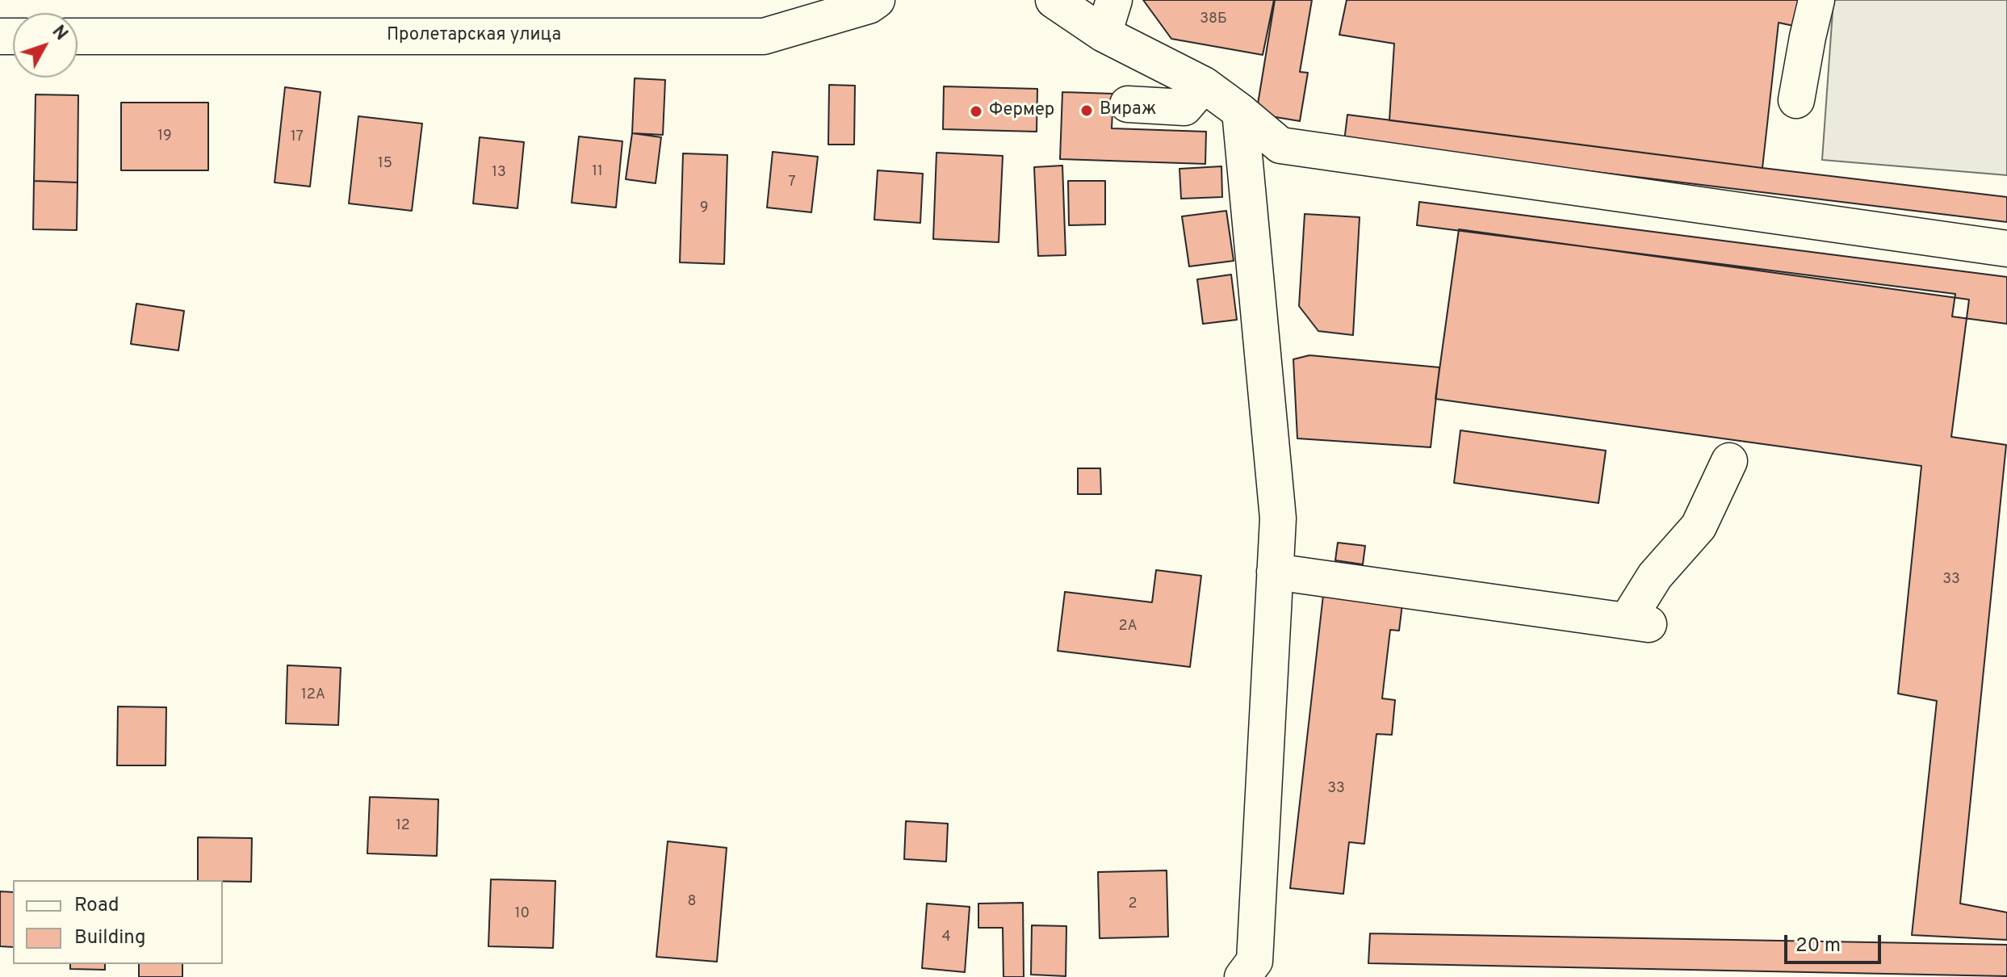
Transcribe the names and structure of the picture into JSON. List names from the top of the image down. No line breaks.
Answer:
{"streets":{"main road":["Пролетарская улица"]},"places":["Вираж","Фермер"],"house_numbers":["38Б","19","17","15","11","13","7","9","33","2А","12А","33","12","8","2","10","4"],"legend":["Road","Building"],"scale_bar":"20 m","north":"top right"}
